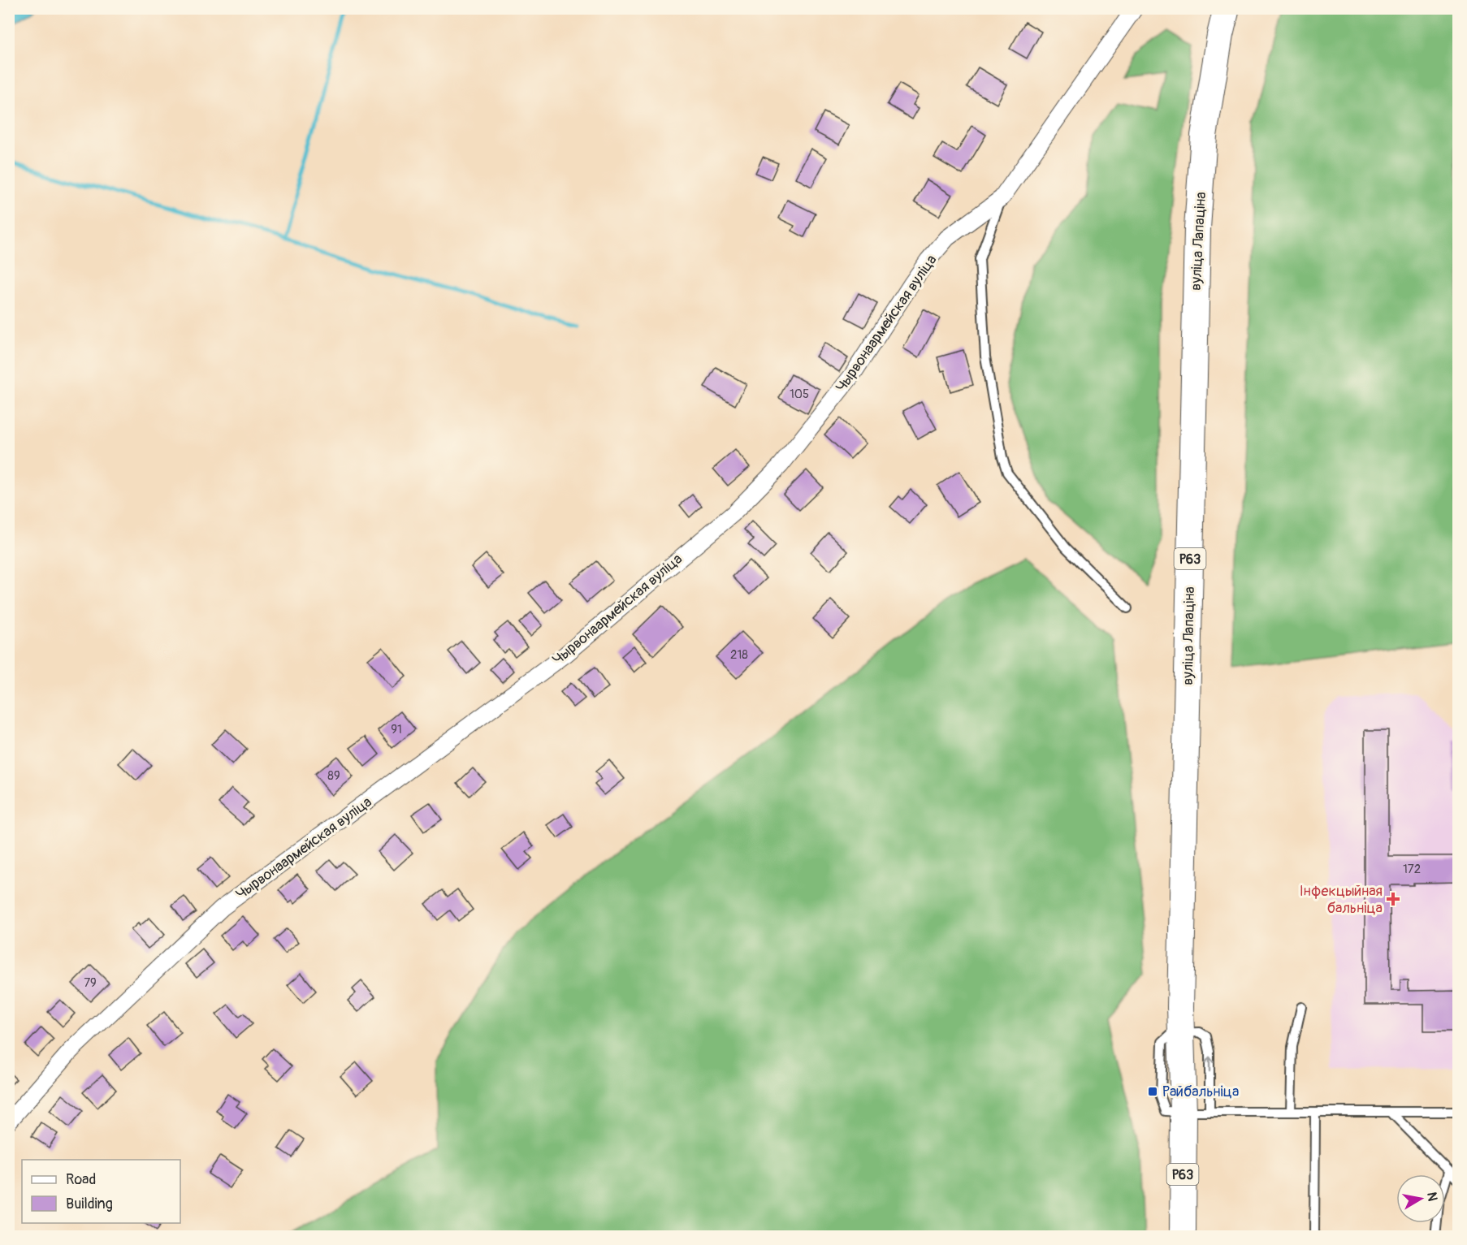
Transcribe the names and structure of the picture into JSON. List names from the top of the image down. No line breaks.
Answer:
{"streets":{"main road":["вуліца Лапаціна","Р63"],"street":["Чырвонаармейская вуліца"]},"places":{"health":["Інфекцыйная бальніца"],"transit":["Райбальніца"]},"house_numbers":["105","218","91","89","172","79"],"legend":["Road","Building"],"north":"right"}
